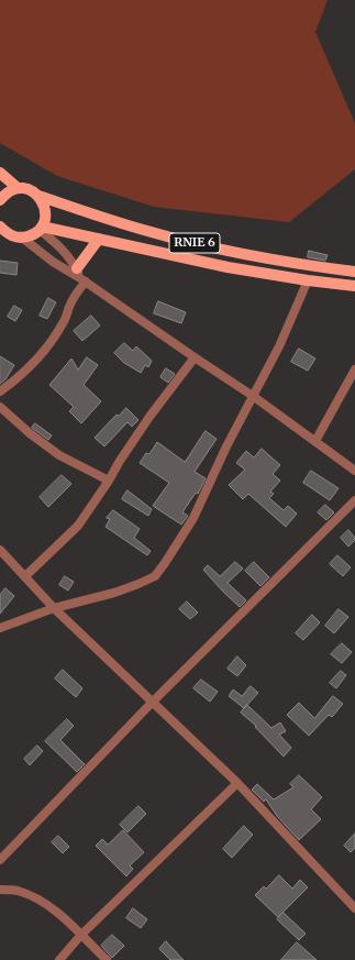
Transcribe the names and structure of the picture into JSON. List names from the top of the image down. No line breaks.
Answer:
{"streets":{"main road":["RNIE 6"]}}
